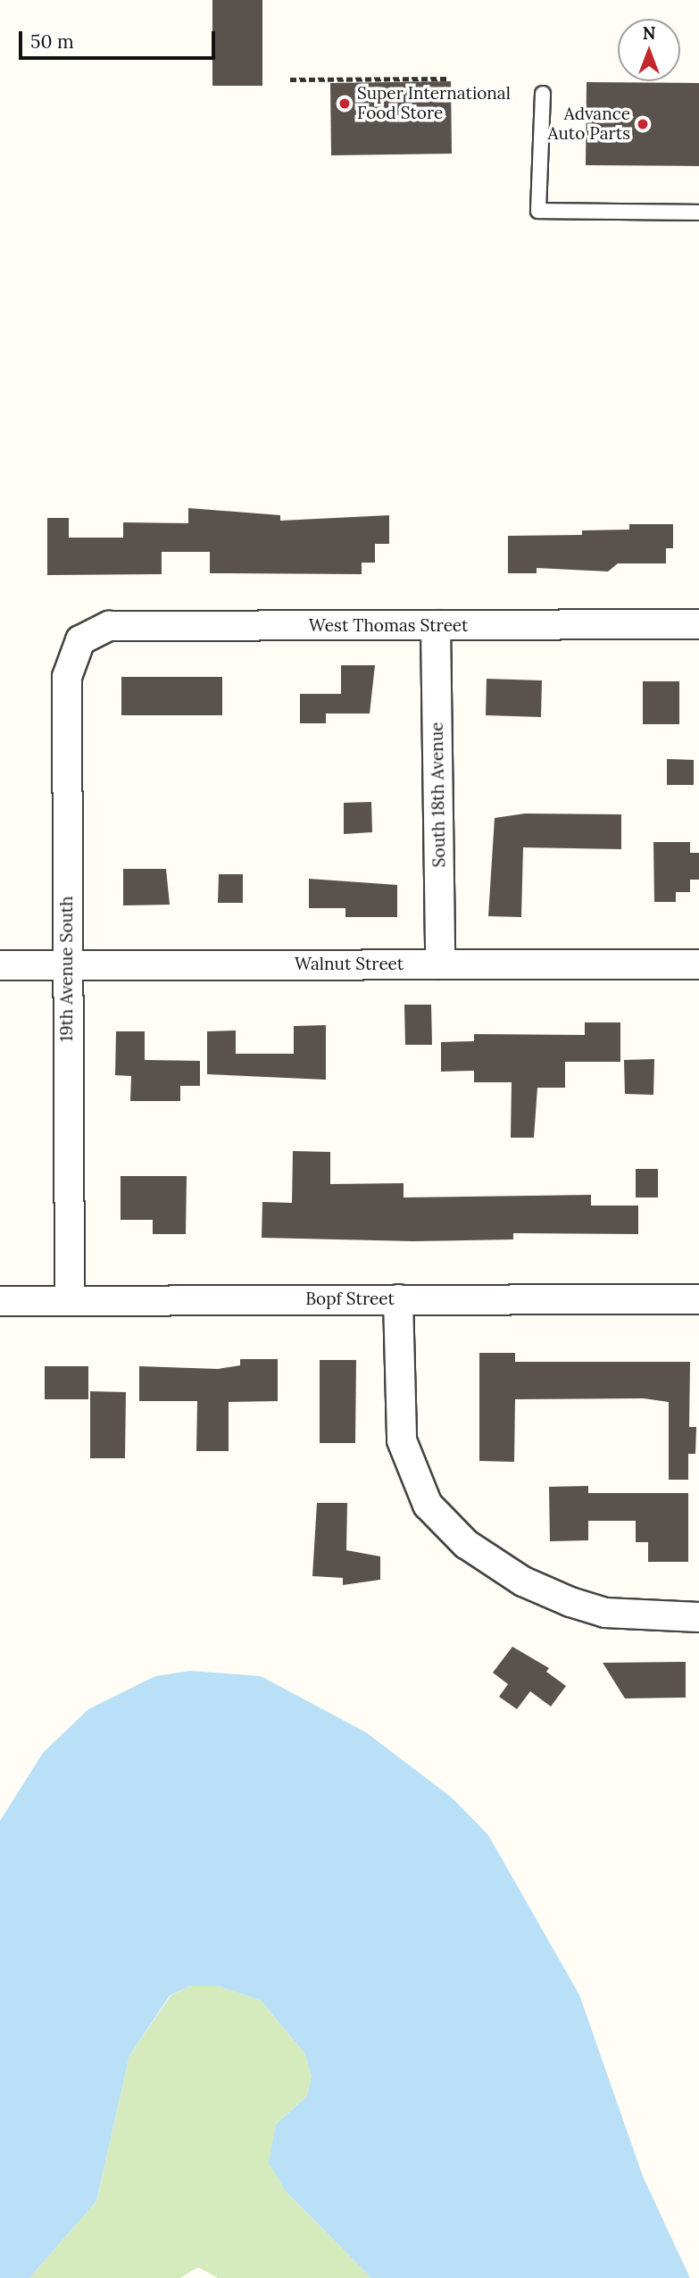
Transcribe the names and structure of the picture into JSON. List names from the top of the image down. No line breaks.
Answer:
{"streets":{"street":["West Thomas Street","South 18th Avenue","Walnut Street","19th Avenue South","Bopf Street"]},"crossings":[["West Thomas Street","South 18th Avenue"],["West Thomas Street","19th Avenue South"],["South 18th Avenue","Walnut Street"],["Walnut Street","19th Avenue South"],["19th Avenue South","Bopf Street"]],"places":["Super International Food Store","Advance Auto Parts"],"scale_bar":"50 m","north":"top"}
